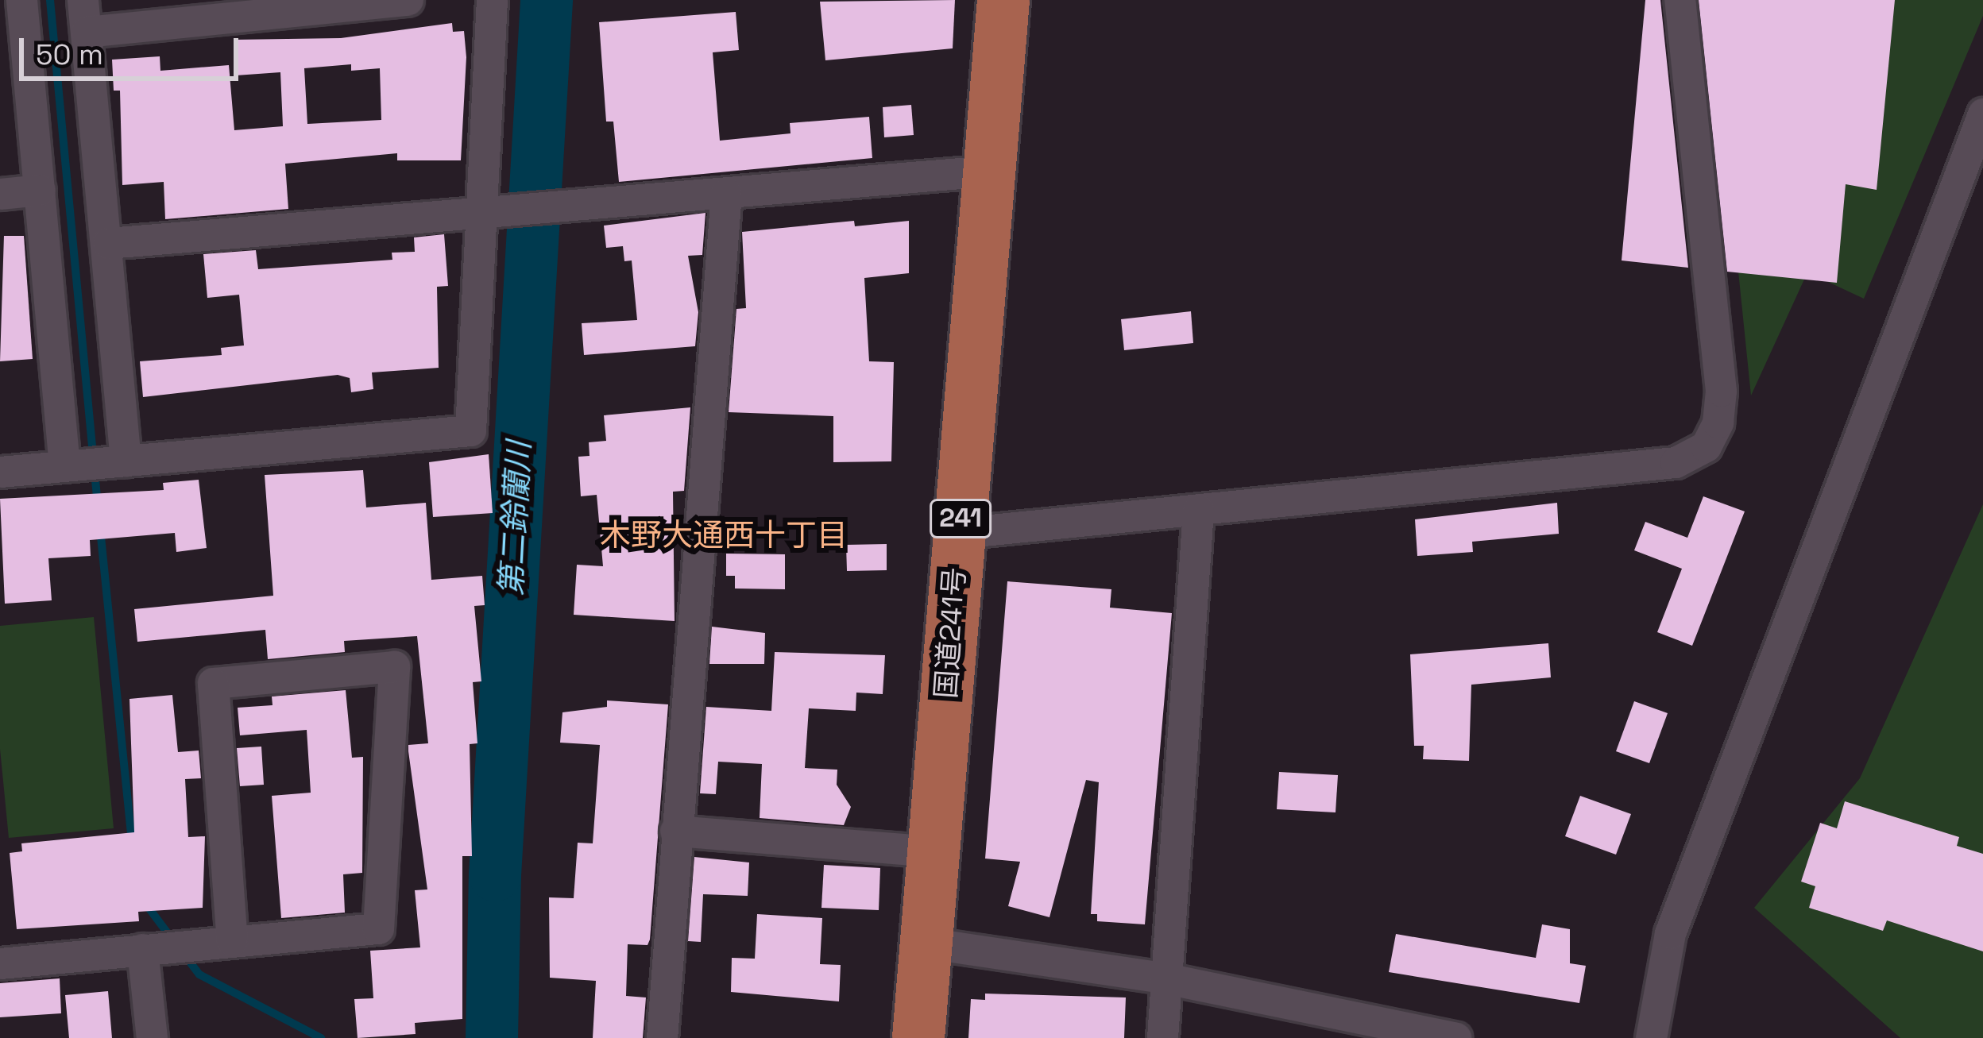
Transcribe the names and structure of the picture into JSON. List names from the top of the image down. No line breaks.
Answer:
{"streets":{"highway":["241","国道241号"]},"districts":["木野大通西十丁目"],"water":["第二鈴蘭川"],"scale_bar":"50 m"}
